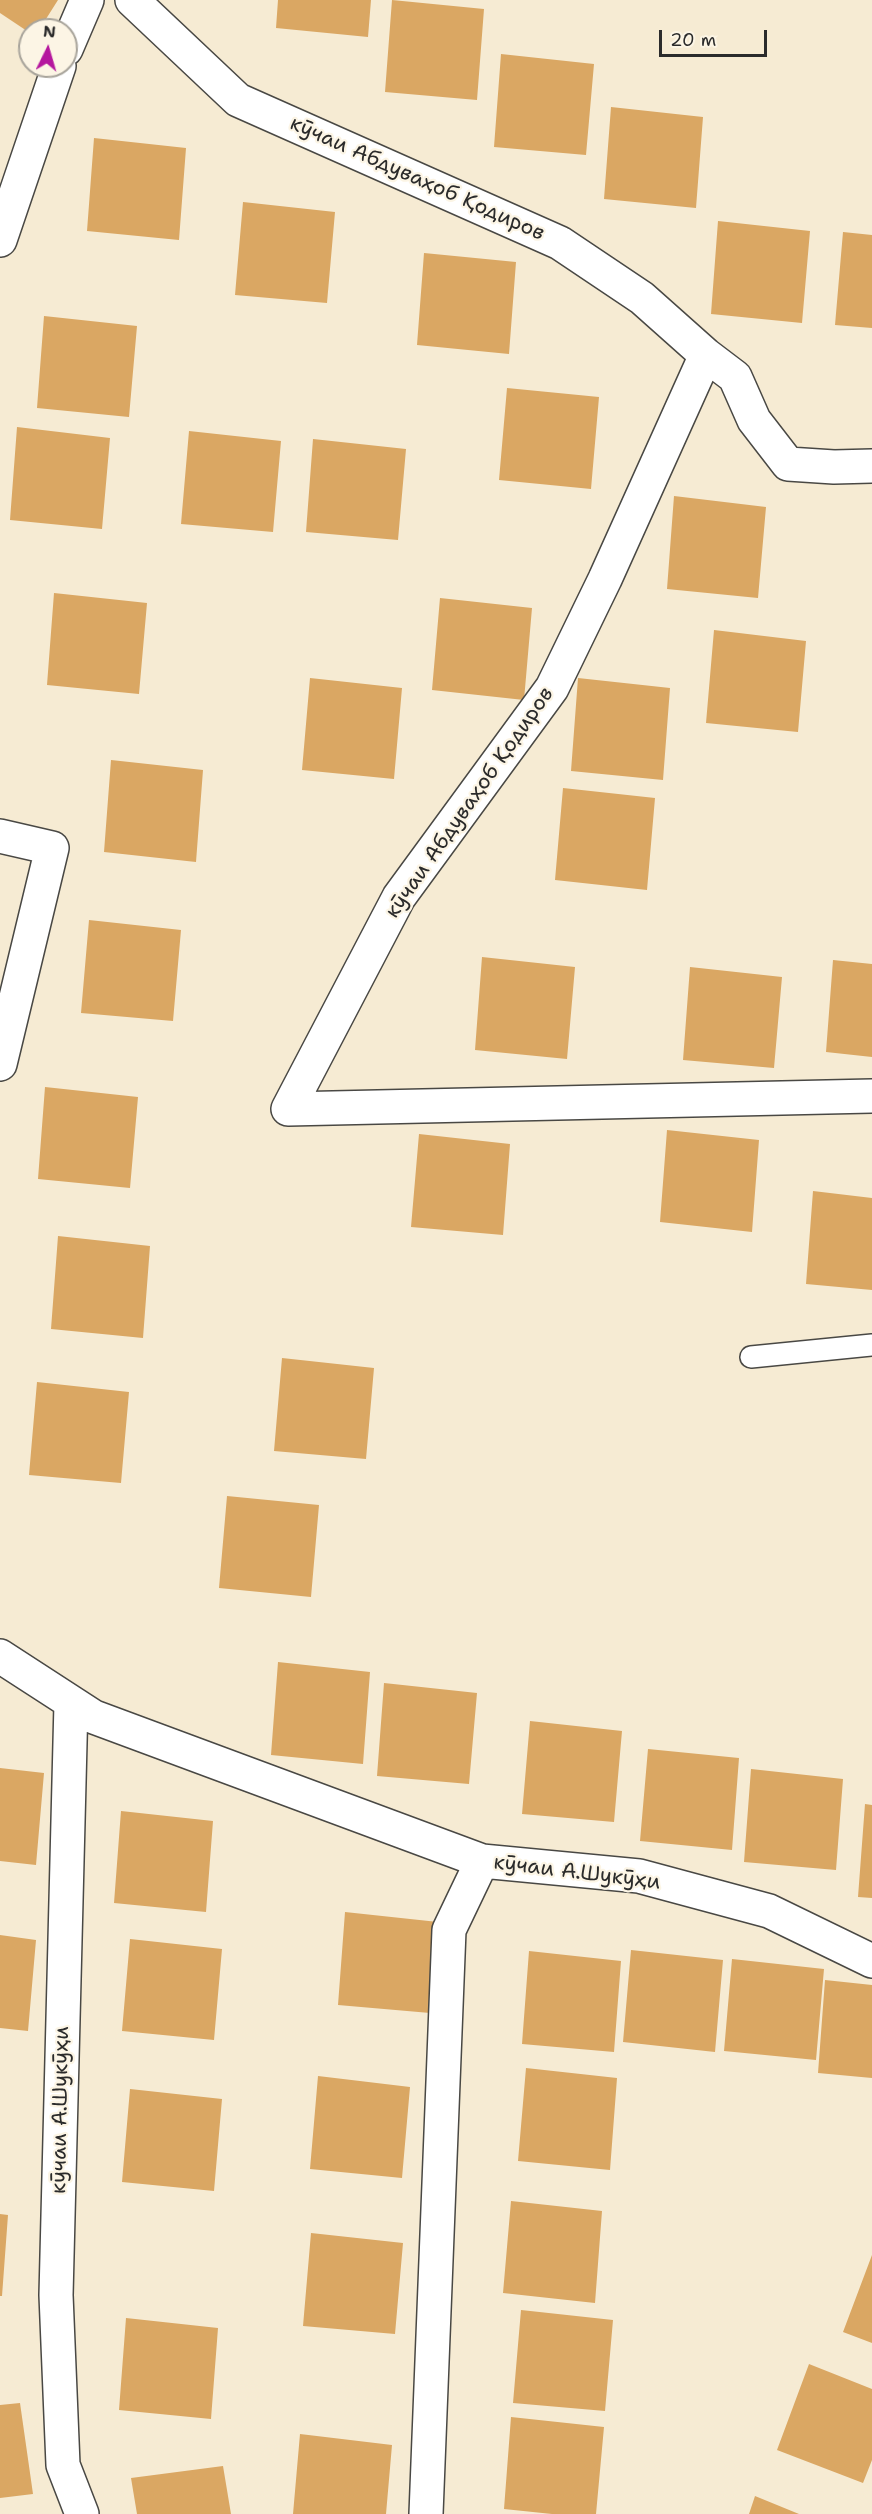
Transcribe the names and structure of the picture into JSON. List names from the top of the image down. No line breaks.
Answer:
{"streets":{"street":["кӯчаи Абдуваҳоб Қодиров","кӯчаи А.Шукӯҳи"]},"scale_bar":"20 m","north":"top"}
